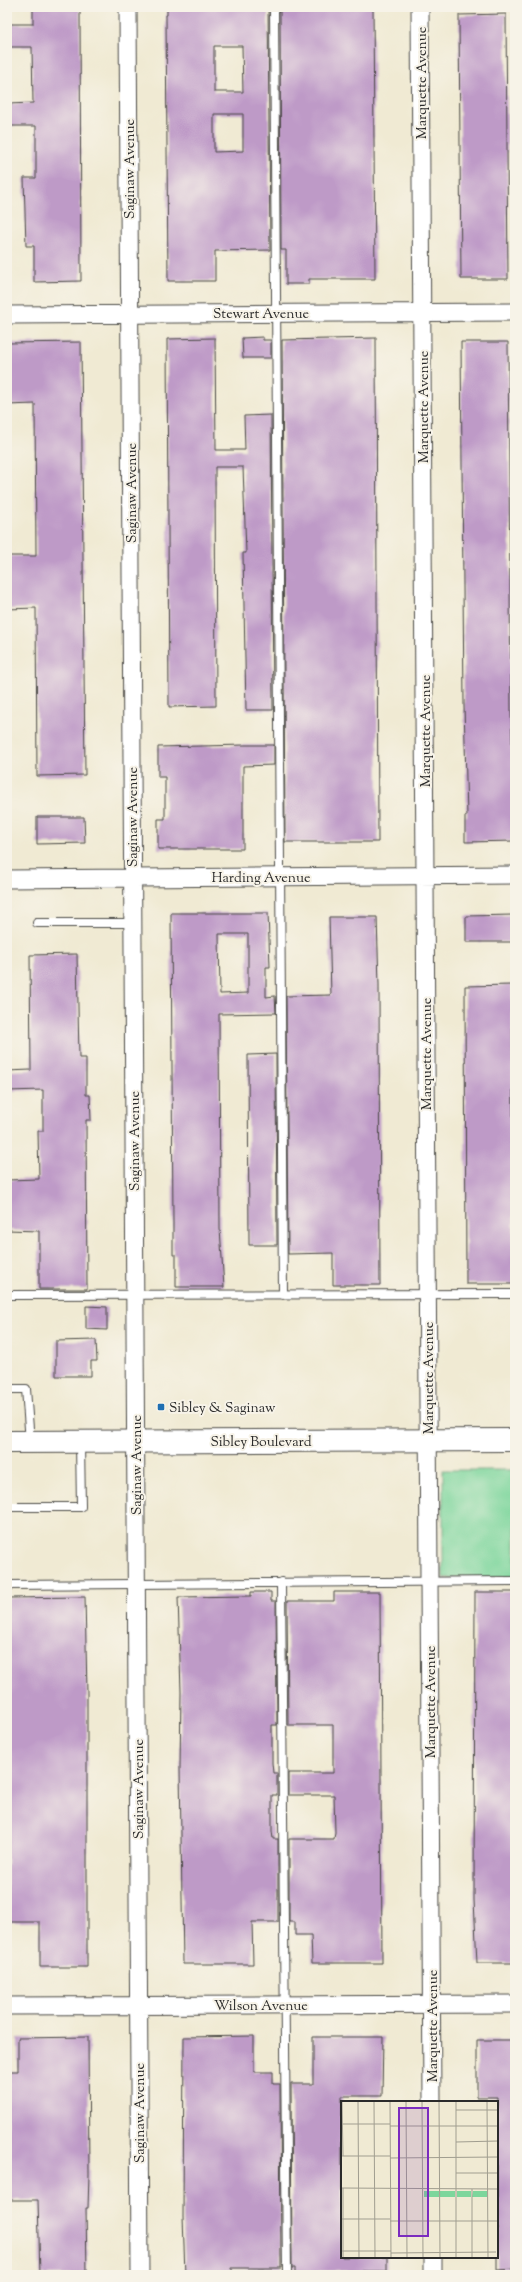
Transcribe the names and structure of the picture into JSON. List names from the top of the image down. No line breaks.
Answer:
{"streets":{"main road":["Sibley Boulevard"],"street":["Marquette Avenue","Saginaw Avenue","Stewart Avenue","Harding Avenue","Wilson Avenue"]},"crossings":[["Marquette Avenue","Stewart Avenue"],["Marquette Avenue","Harding Avenue"],["Marquette Avenue","Sibley Boulevard"],["Marquette Avenue","Wilson Avenue"],["Saginaw Avenue","Stewart Avenue"],["Saginaw Avenue","Harding Avenue"],["Saginaw Avenue","Sibley Boulevard"],["Saginaw Avenue","Wilson Avenue"]],"places":{"transit":["Sibley & Saginaw"]}}
